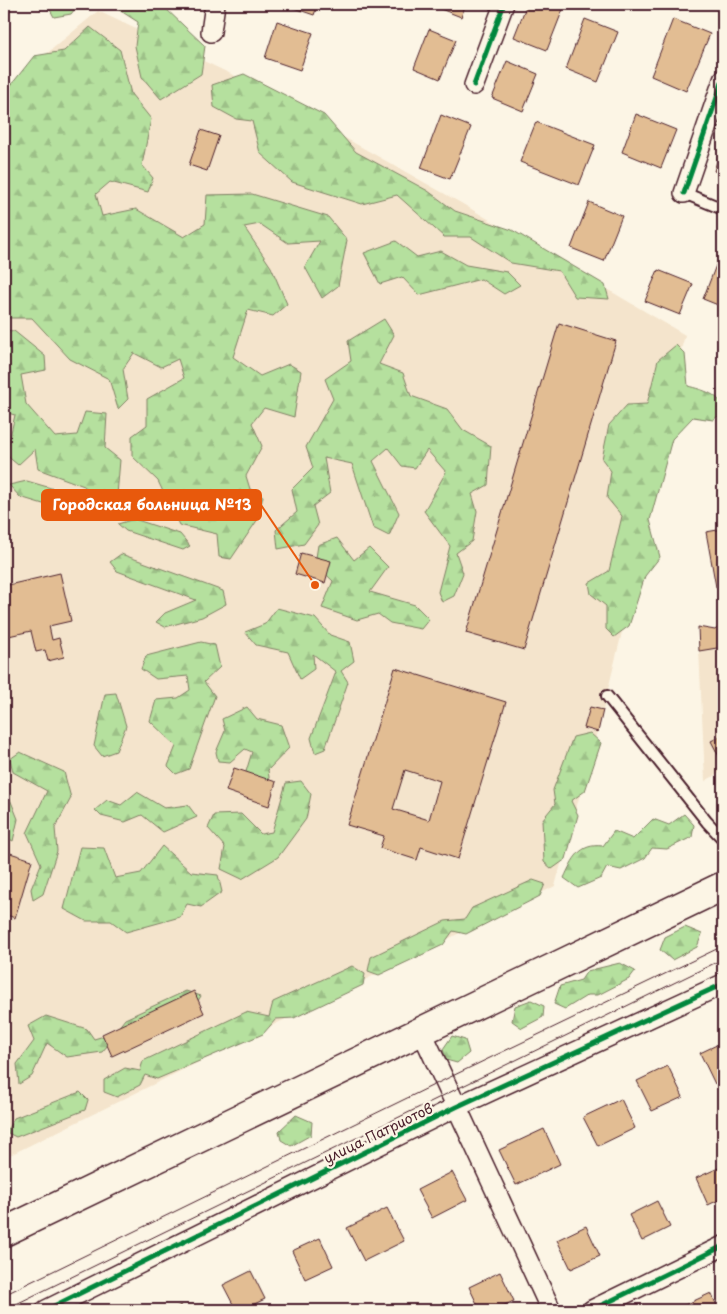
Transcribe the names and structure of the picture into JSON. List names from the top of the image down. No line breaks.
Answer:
{"streets":{"street":["улица Патриотов"]},"places":["Городская больница №13"]}
